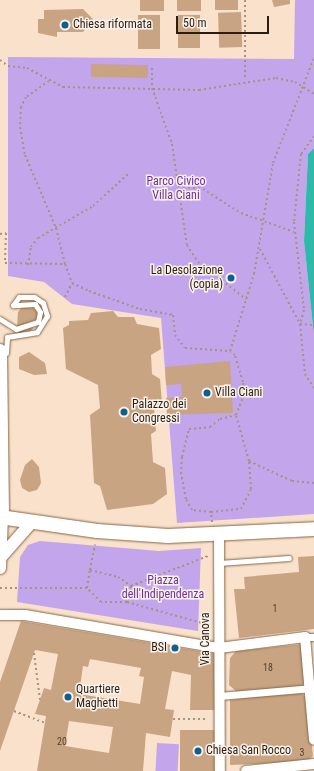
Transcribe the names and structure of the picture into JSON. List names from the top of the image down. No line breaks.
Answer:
{"streets":{"street":["Via Canova"]},"parks":["Parco Civico Villa Ciani","Piazza dell'Indipendenza"],"places":["Chiesa riformata","La Desolazione (copia)","Villa Ciani","Palazzo dei Congressi","BSI","Quartiere Maghetti","Chiesa San Rocco"],"house_numbers":["1","18","20","3"],"scale_bar":"50 m"}
